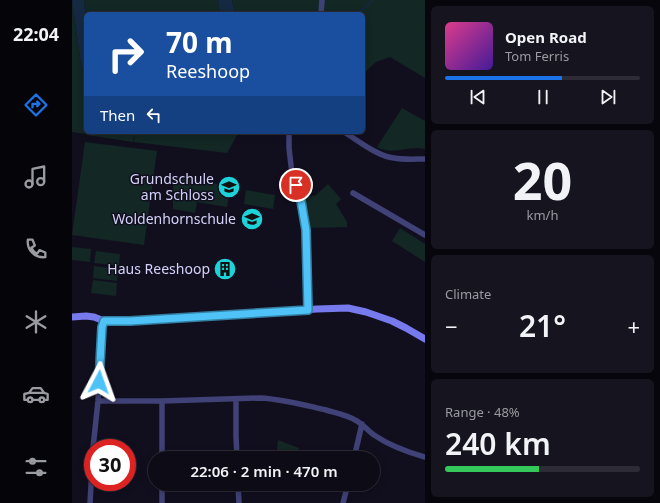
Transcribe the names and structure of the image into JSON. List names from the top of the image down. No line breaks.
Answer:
{"places":{"school or university":["Grundschule am Schloss","Woldenhornschule"],"building":["Haus Reeshoop"]},"page":{"tabs":"22:04","turn":["70 m","Reeshoop"],"song":["Open Road","Tom Ferris"],"then":"Then","tile":[["20","km/h"],"Climate",["Range · 48%","240 km"]],"heat":["−","21°","+"],"limit":"30","trip":"22:06 · 2 min · 470 m"}}
